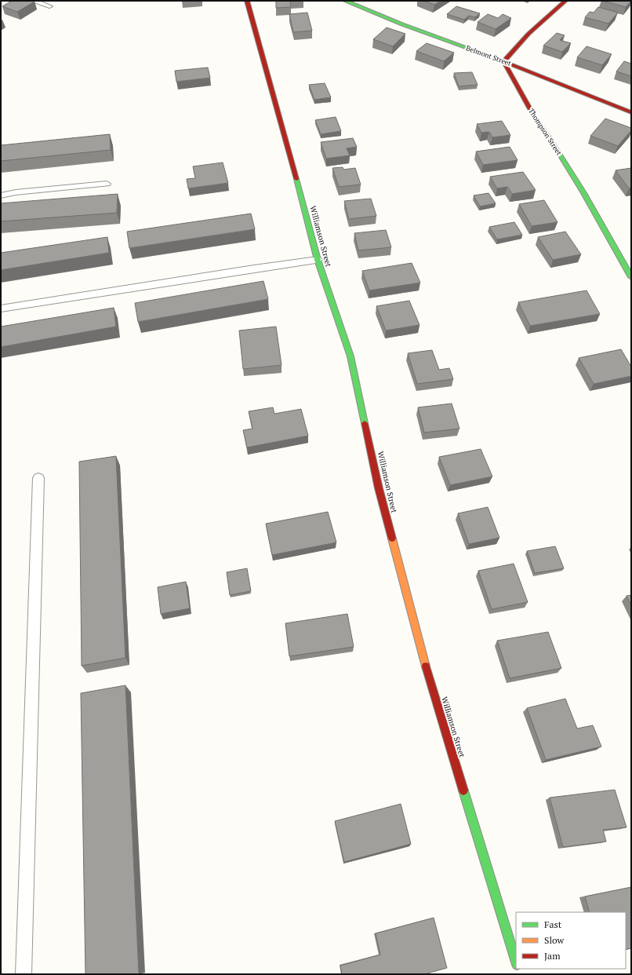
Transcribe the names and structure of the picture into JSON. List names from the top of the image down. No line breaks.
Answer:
{"streets":{"street":["Belmont Street","Thompson Street","Williamson Street"]},"crossings":[["Belmont Street","Thompson Street"]],"legend":["Fast","Slow","Jam"]}
